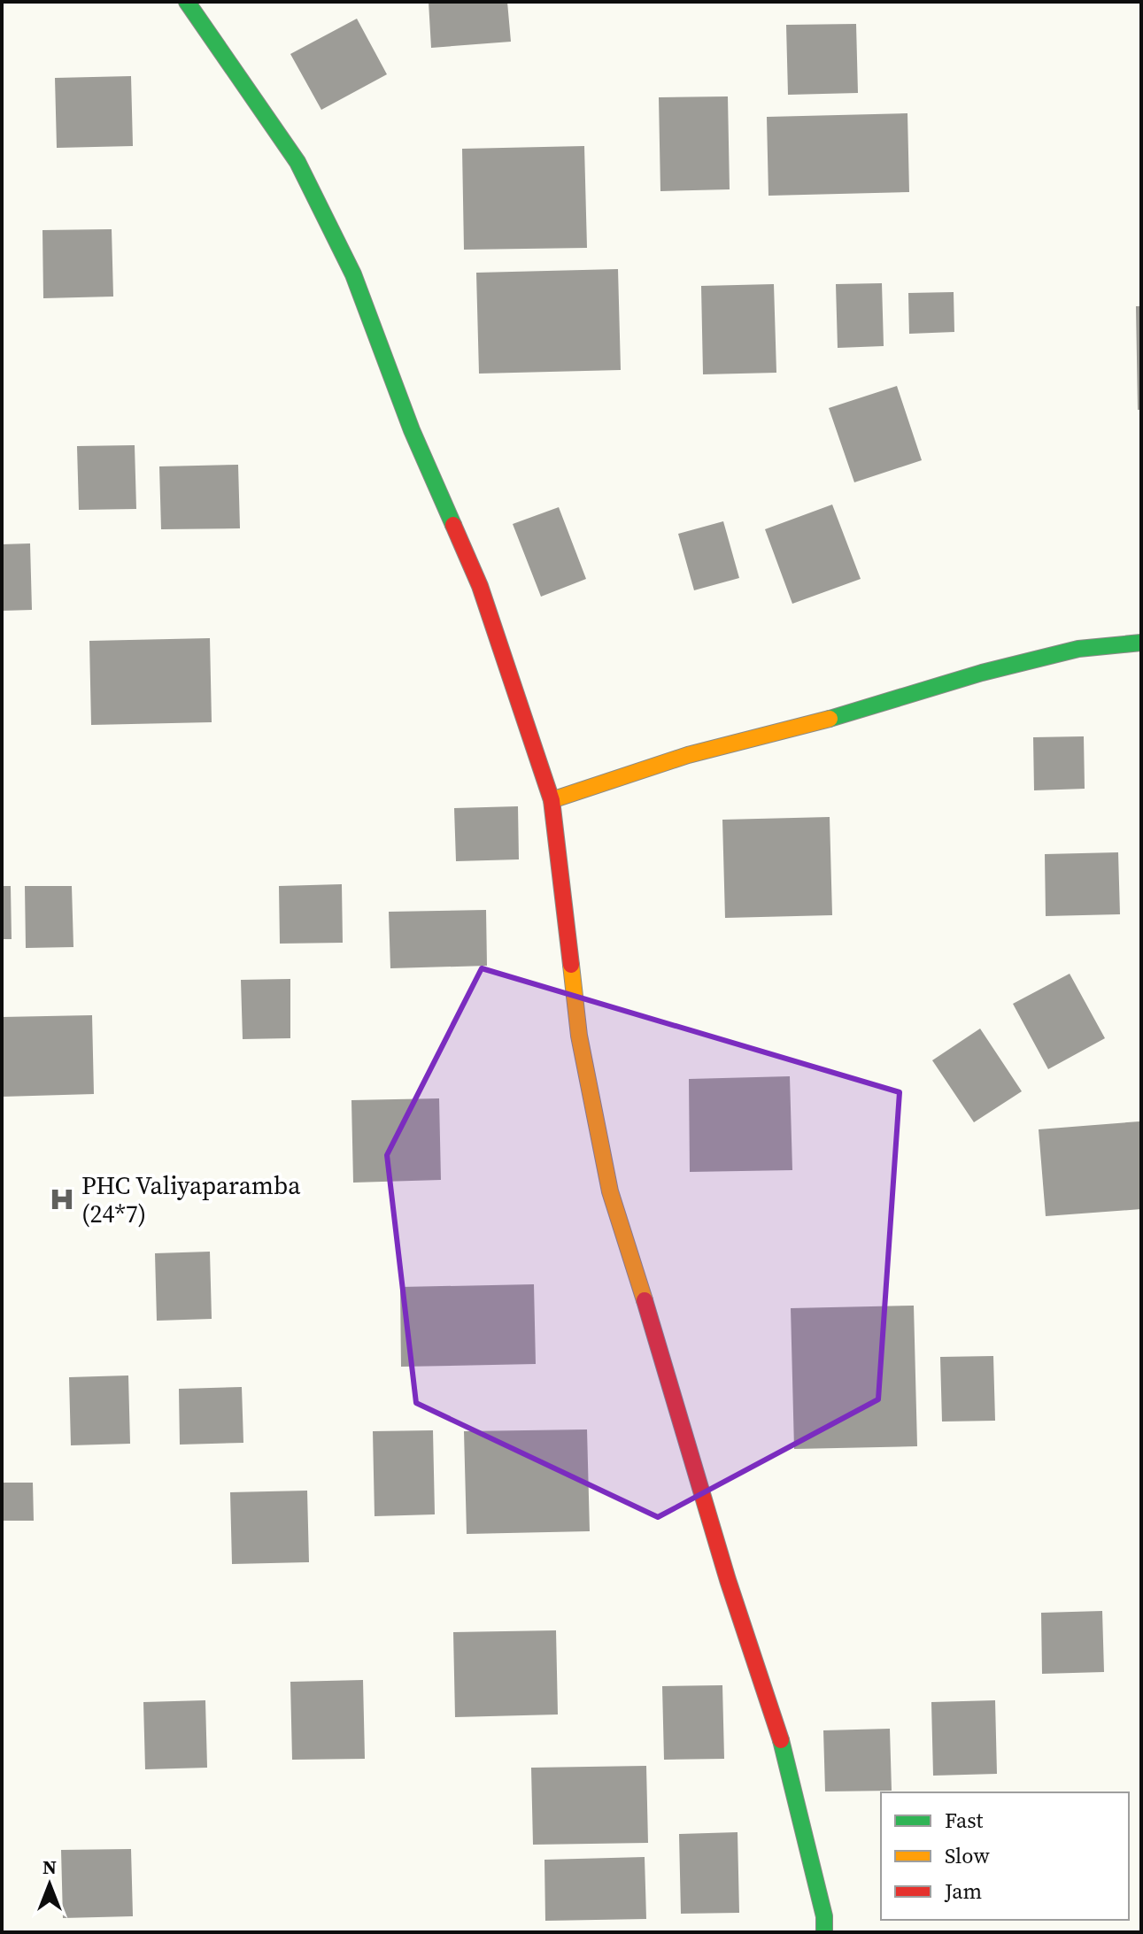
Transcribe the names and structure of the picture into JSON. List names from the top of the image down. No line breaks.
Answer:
{"places":{"hospital":["PHC Valiyaparamba (24*7)"]},"legend":["Fast","Slow","Jam"],"north":"top"}
